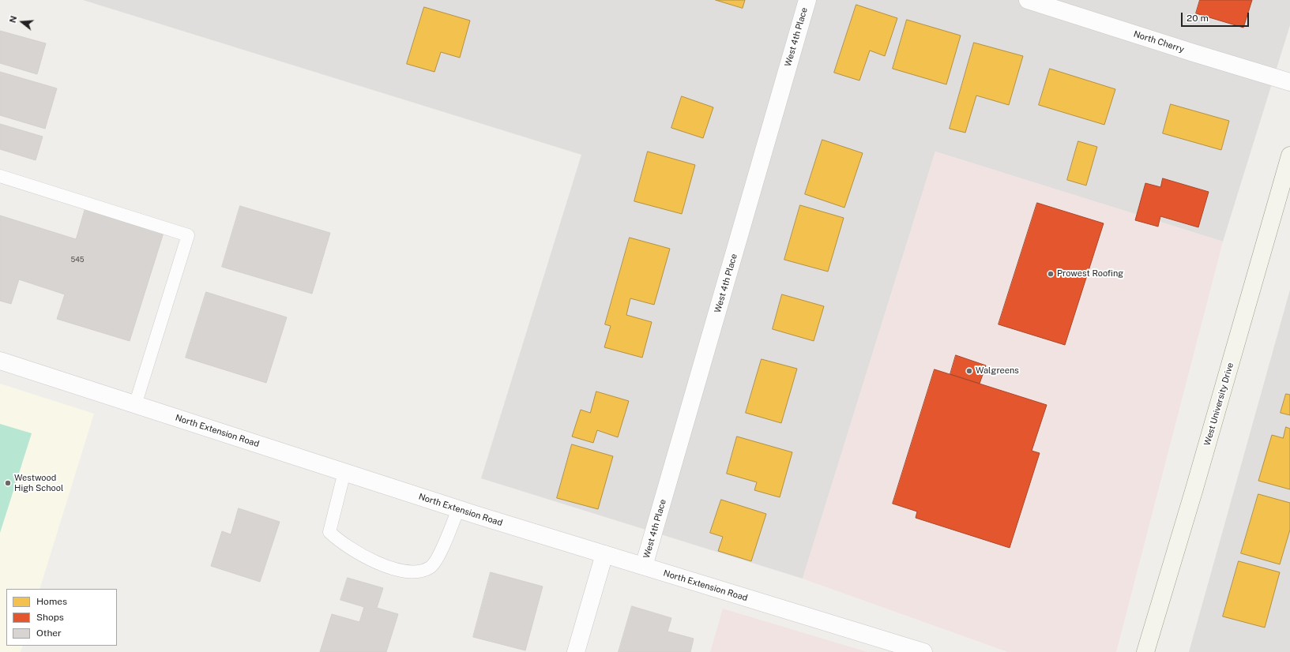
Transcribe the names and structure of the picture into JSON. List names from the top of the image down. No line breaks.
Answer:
{"streets":{"main road":["West University Drive"],"street":["West 4th Place","North Cherry","North Extension Road"]},"crossings":[["West 4th Place","North Extension Road"]],"places":["Prowest Roofing","Walgreens","Westwood High School"],"house_numbers":["545"],"legend":["Homes","Shops","Other"],"scale_bar":"20 m","north":"left"}
